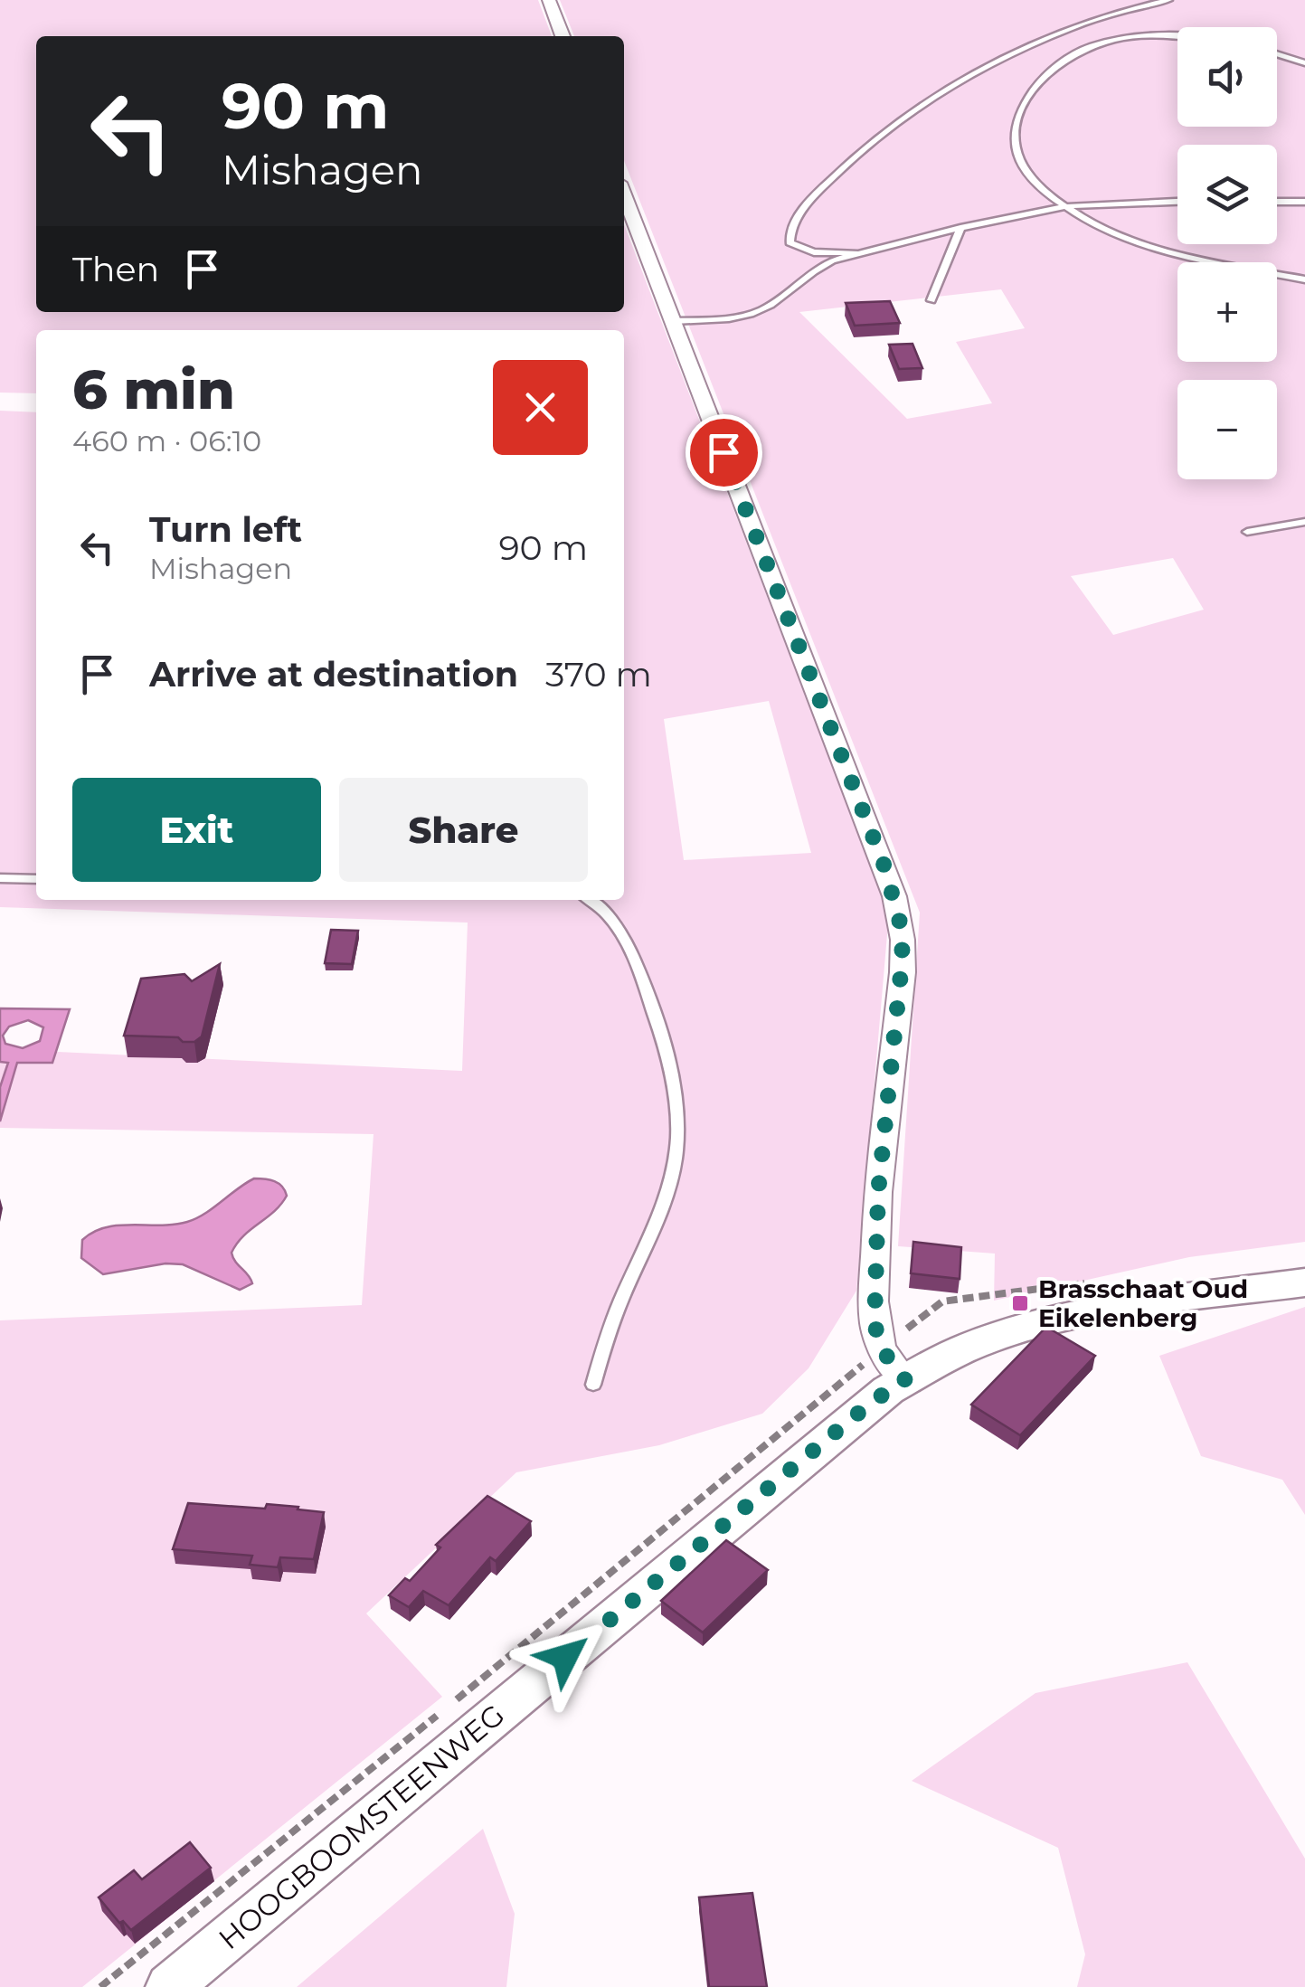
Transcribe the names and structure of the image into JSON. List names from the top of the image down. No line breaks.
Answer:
{"streets":{"street":["HOOGBOOMSTEENWEG"]},"places":{"transit":["Brasschaat Oud Eikelenberg"]},"page":{"map_buttons":["+","−"],"turn":["90 m","Mishagen"],"then":"Then","heading":["6 min","460 m · 06:10"],"list":[{"name":"Turn left","note":"Mishagen","value":"90 m"},{"name":"Arrive at destination","value":"370 m"}],"buttons":["Exit","Share"]}}
